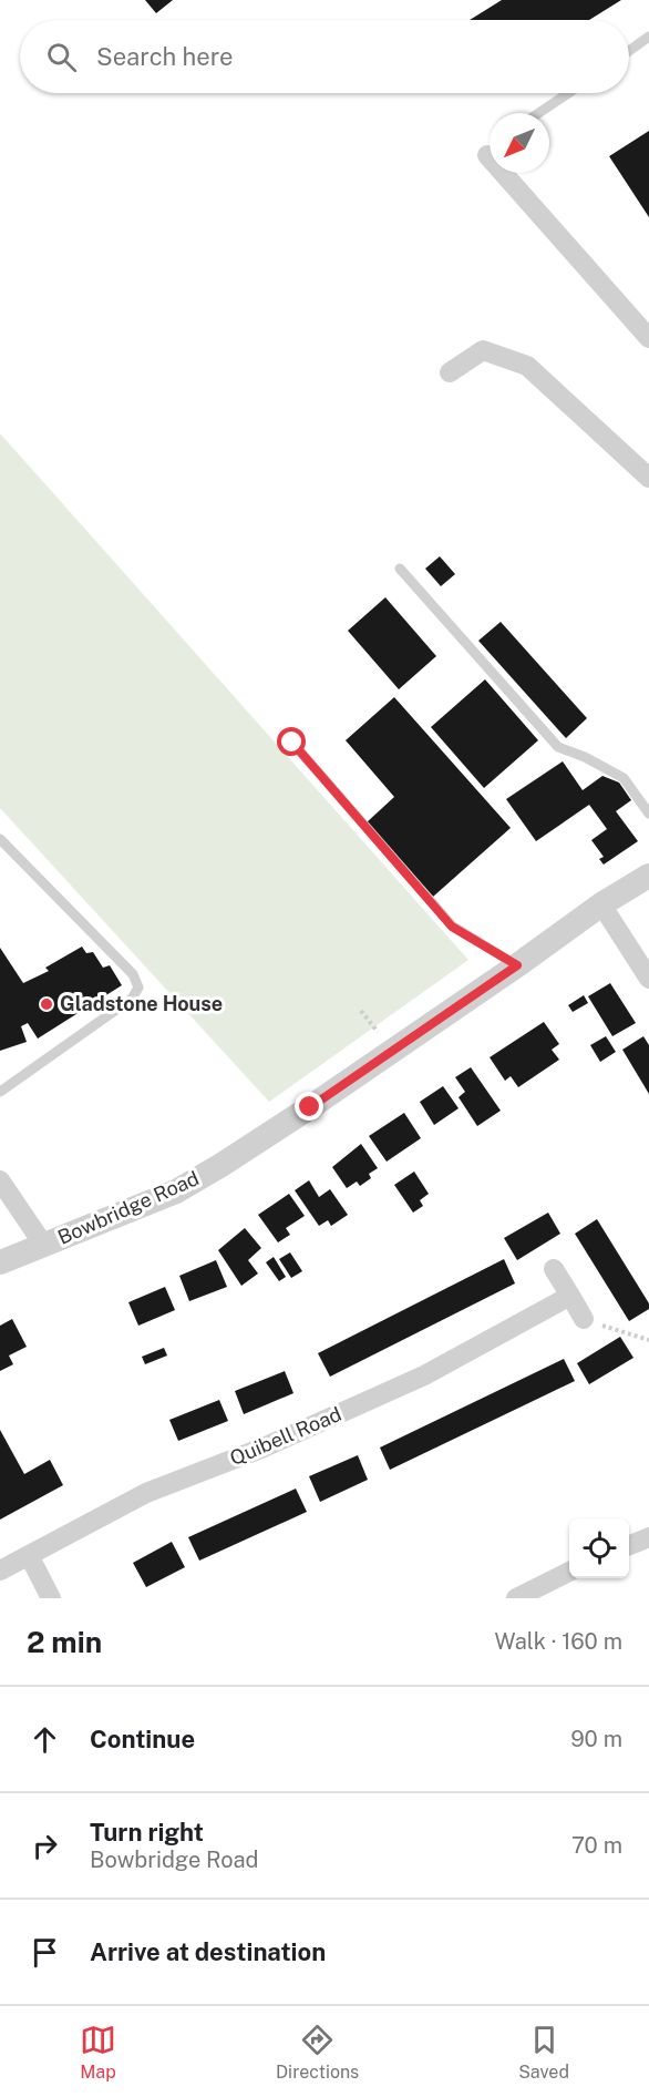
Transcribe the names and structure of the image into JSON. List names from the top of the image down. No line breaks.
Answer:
{"streets":{"street":["Bowbridge Road","Quibell Road"]},"places":["Gladstone House"],"north":"bottom left","page":{"search":"Search here","heading":["2 min","Walk · 160 m"],"list":[["Continue","90 m"],["Turn right","Bowbridge Road","70 m"],"Arrive at destination"],"nav":["Map","Directions","Saved"]}}
